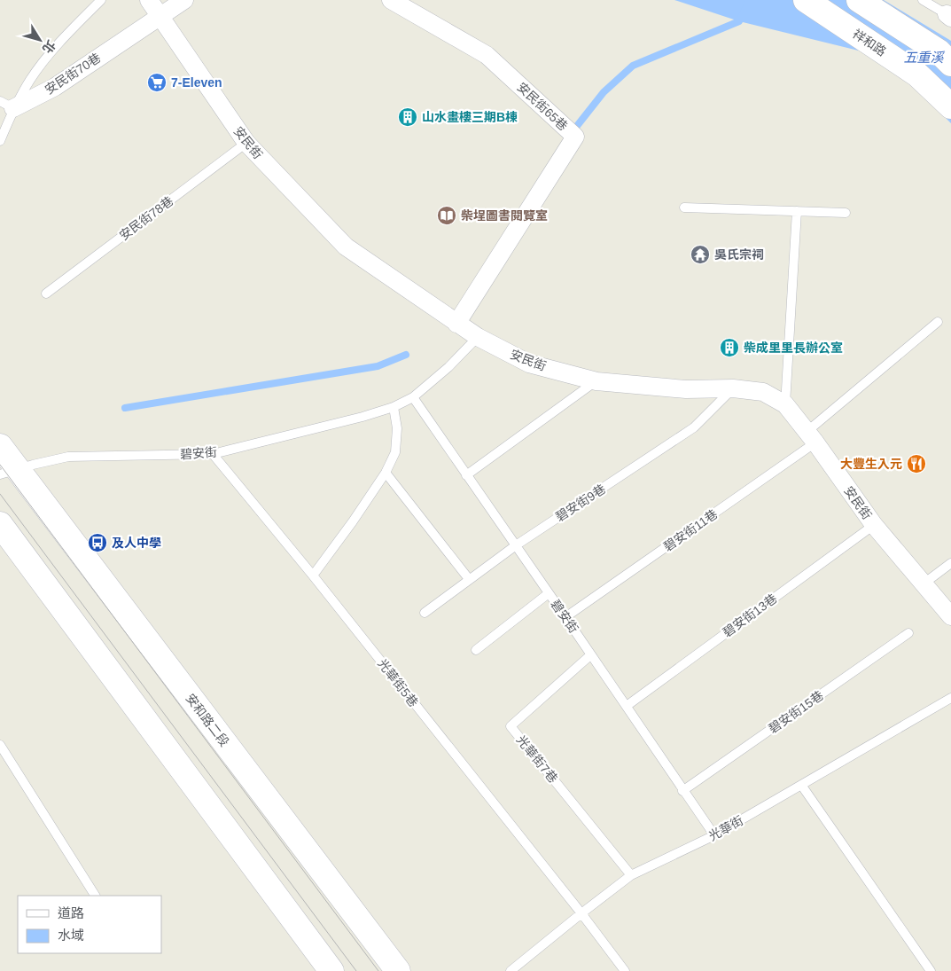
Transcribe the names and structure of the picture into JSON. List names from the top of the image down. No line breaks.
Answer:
{"streets":{"main road":["祥和路","安和路二段"],"street":["安民街70巷","安民街65巷","安民街"],"lane":["安民街78巷","碧安街","碧安街9巷","碧安街11巷","碧安街13巷","光華街5巷","碧安街15巷","光華街7巷","光華街"]},"crossings":[["安民街70巷","安民街"],["安民街65巷","安民街"],["安民街","安民街78巷"],["安民街","碧安街"],["安民街","碧安街9巷"],["安民街","碧安街11巷"],["安民街","碧安街13巷"],["碧安街","碧安街9巷"],["碧安街","碧安街11巷"],["碧安街","碧安街13巷"],["碧安街","光華街5巷"],["碧安街","碧安街15巷"],["碧安街","安和路二段"],["碧安街","光華街7巷"],["碧安街","光華街"],["光華街5巷","光華街"],["光華街7巷","光華街"]],"water":["五重溪"],"places":{"supermarket":["7-Eleven"],"building":["山水畫樓三期B棟","柴成里里長辦公室"],"library":["柴埕圖書閱覽室"],"temple":["吳氏宗祠"],"restaurant":["大豐生入元"],"bus stop":["及人中學"]},"legend":["道路","水域"],"north":"bottom right"}
